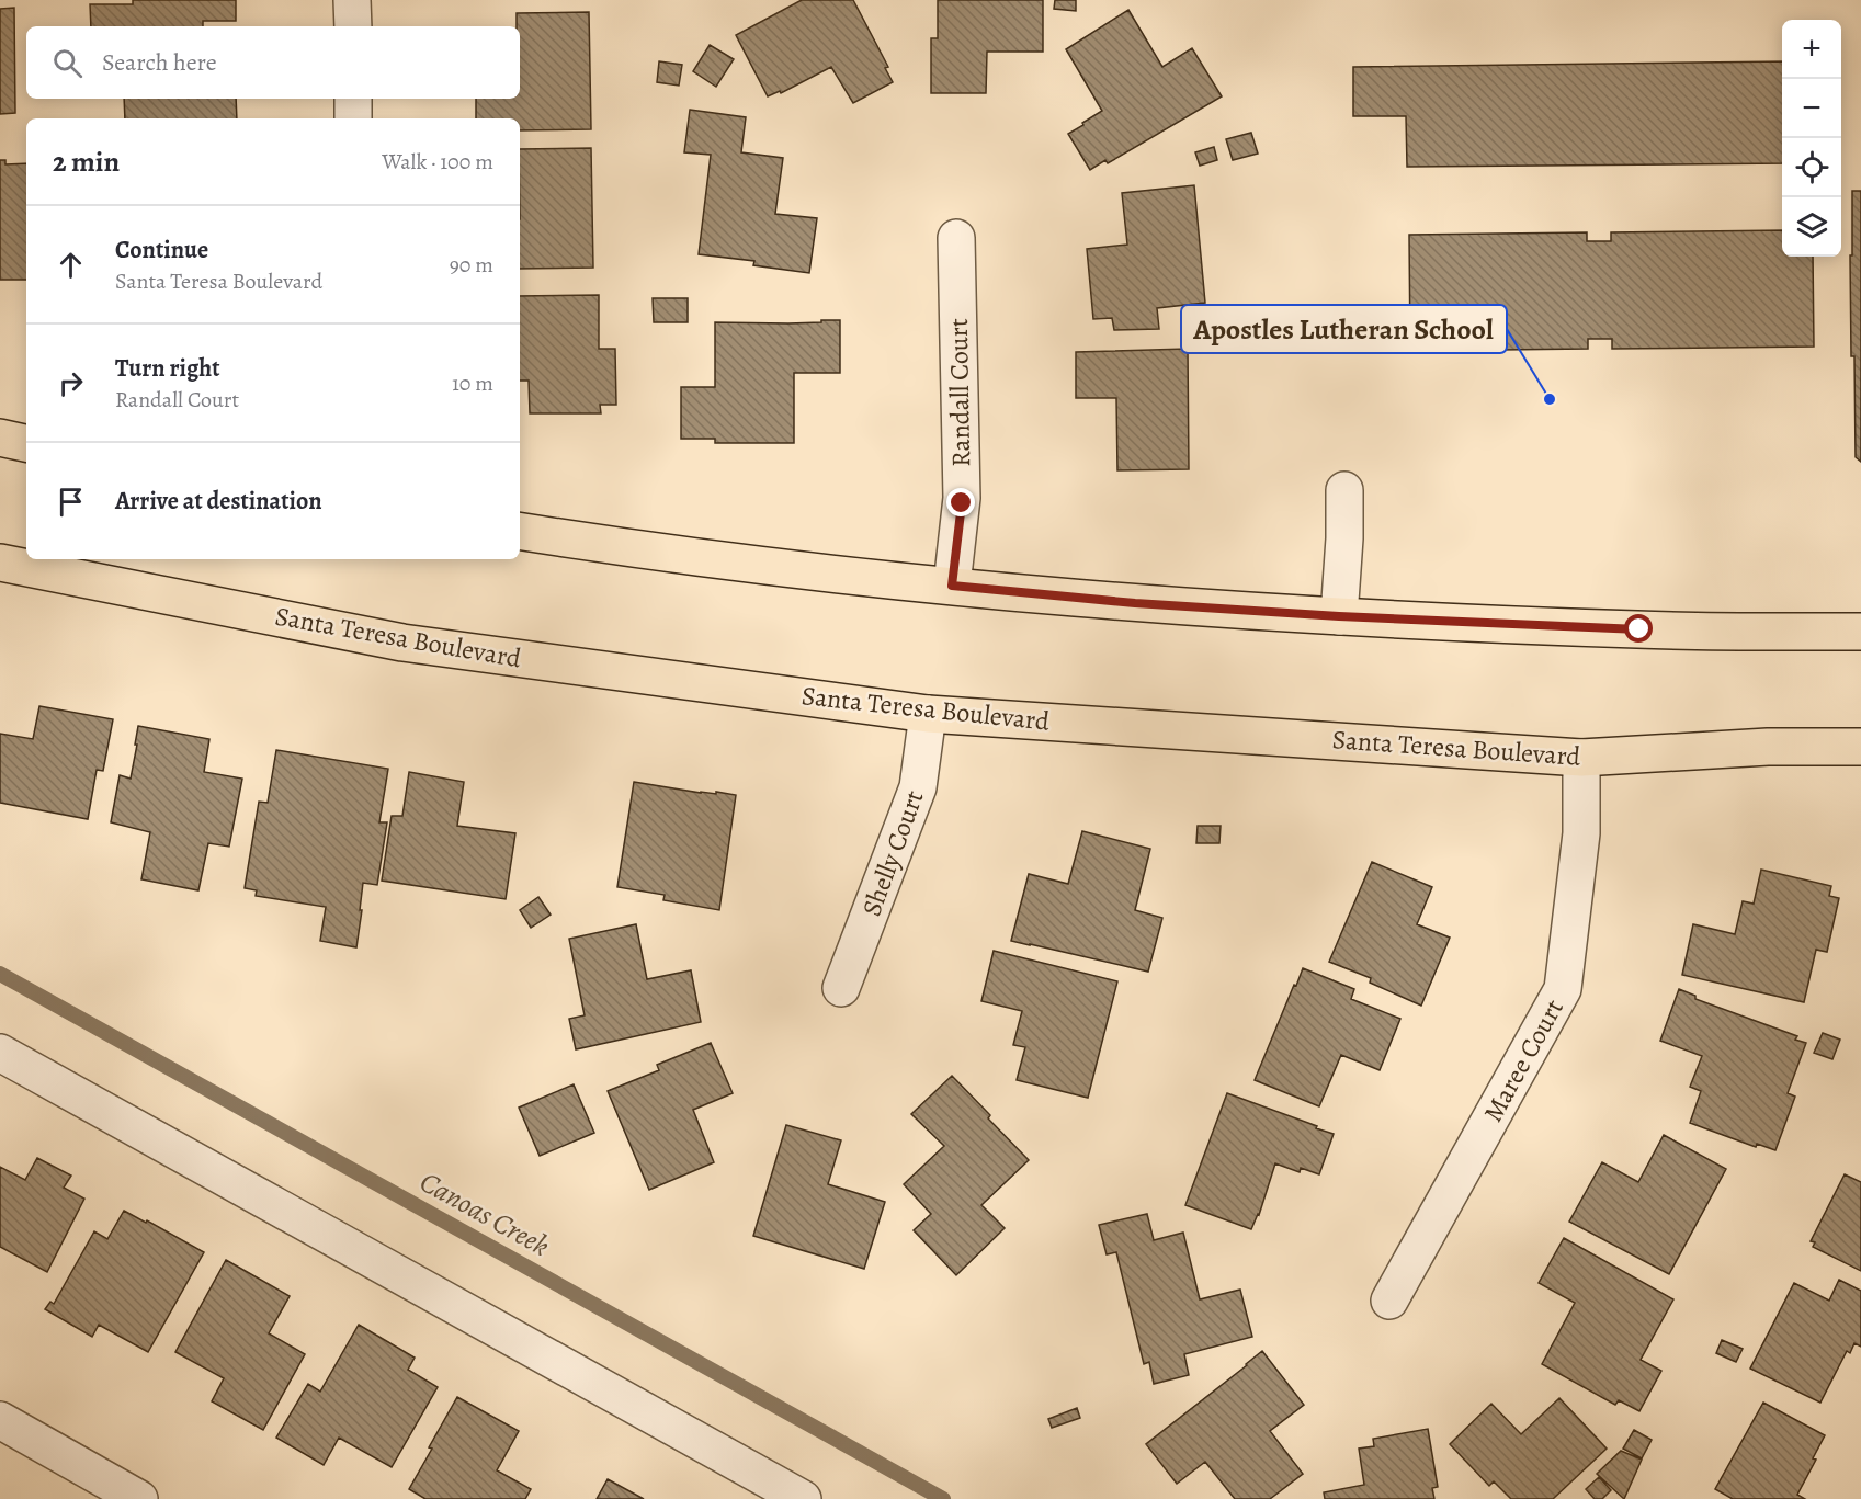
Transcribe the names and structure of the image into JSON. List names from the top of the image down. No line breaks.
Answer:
{"streets":{"main road":["Santa Teresa Boulevard"],"street":["Randall Court","Shelly Court","Maree Court"]},"crossings":[["Santa Teresa Boulevard","Shelly Court"],["Santa Teresa Boulevard","Maree Court"]],"water":["Canoas Creek"],"places":["Apostles Lutheran School"],"page":{"map_buttons":["+","−"],"search":"Search here","heading":["2 min","Walk · 100 m"],"list":[["Continue","Santa Teresa Boulevard","90 m"],["Turn right","Randall Court","10 m"],"Arrive at destination"]}}
